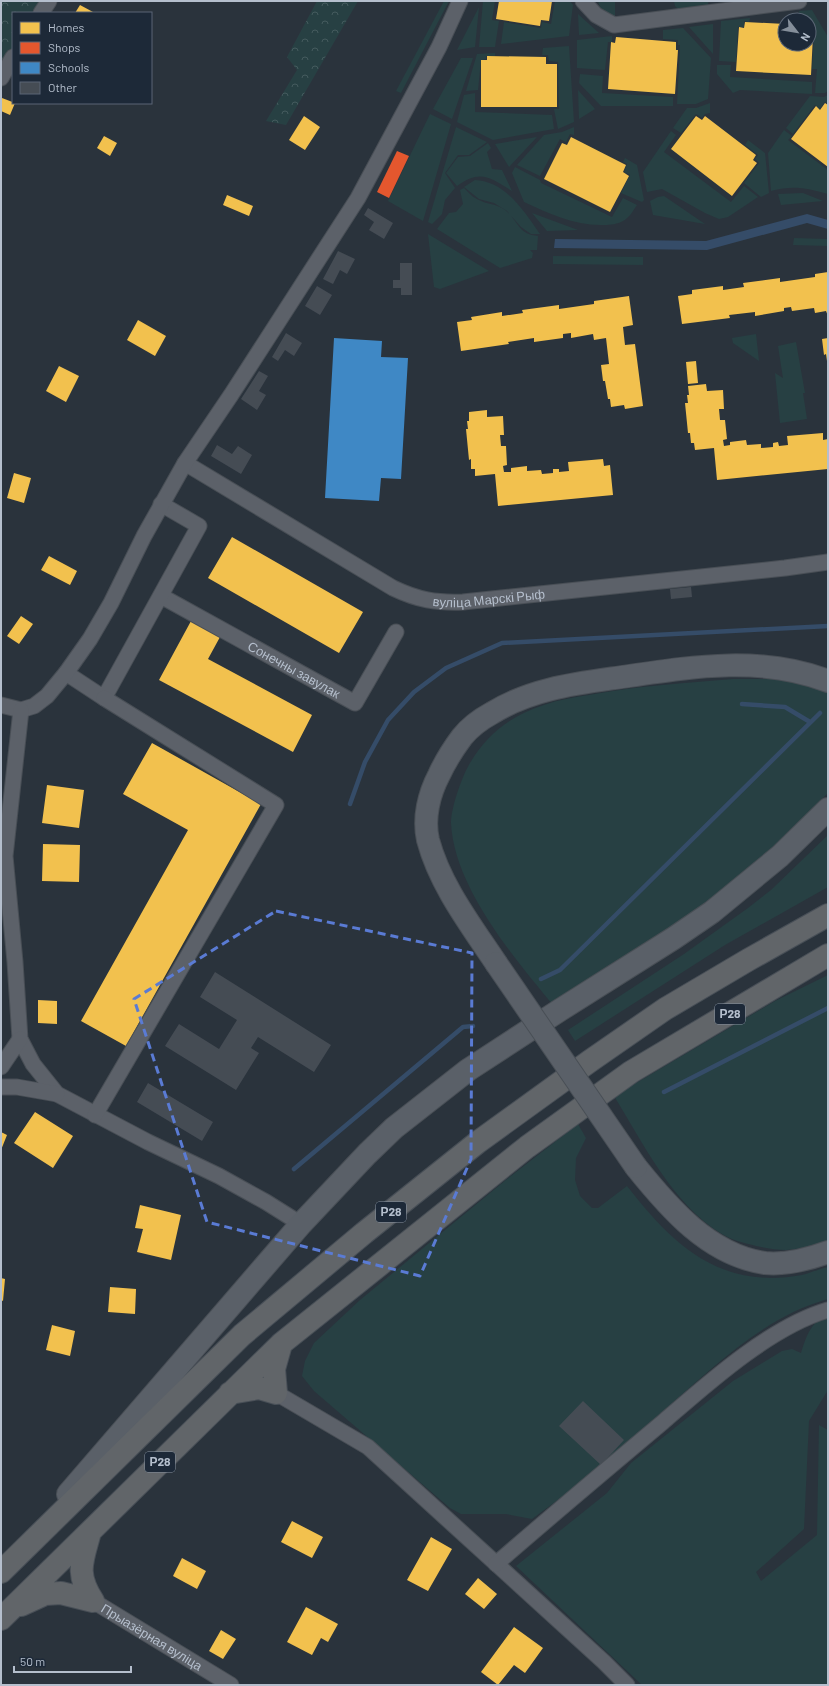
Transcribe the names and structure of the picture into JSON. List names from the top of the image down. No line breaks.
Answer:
{"streets":{"highway":["Р28"],"street":["вуліца Марскі Рыф","Сонечны завулак","Прыазёрная вуліца"]},"legend":["Homes","Shops","Schools","Other"],"scale_bar":"50 m","north":"bottom right"}
